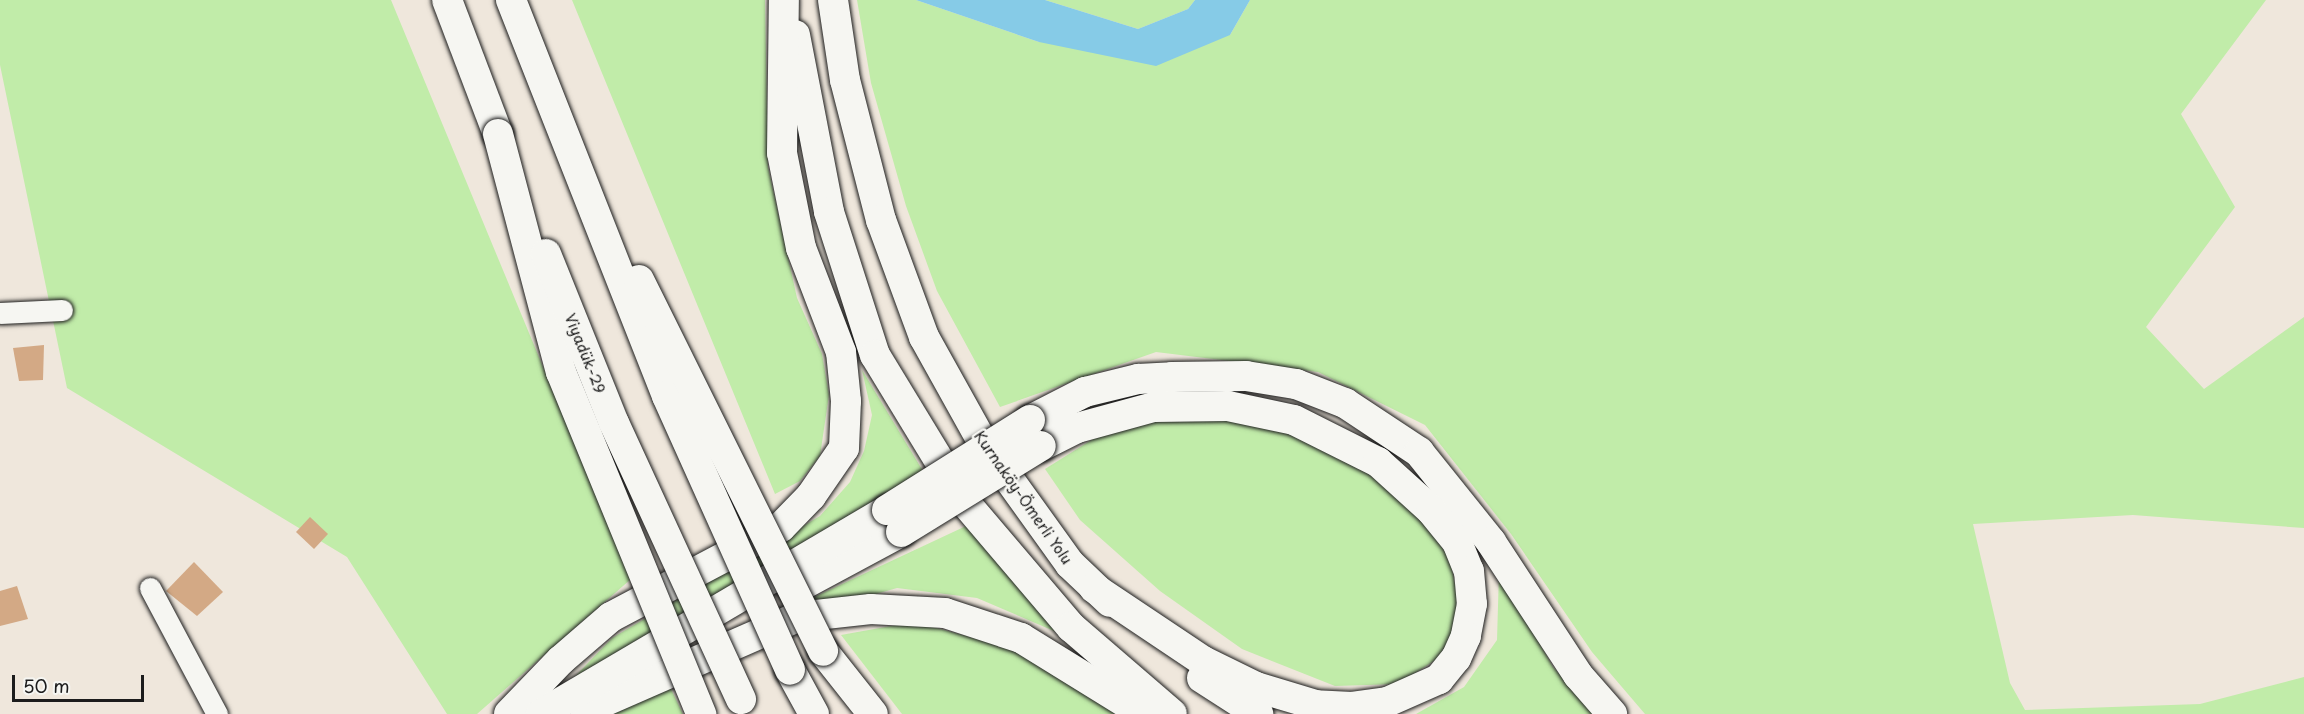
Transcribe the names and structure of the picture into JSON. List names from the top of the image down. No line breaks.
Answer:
{"streets":{"highway":["Viyadük-29","Kurnaköy-Ömerli Yolu"]},"scale_bar":"50 m"}
